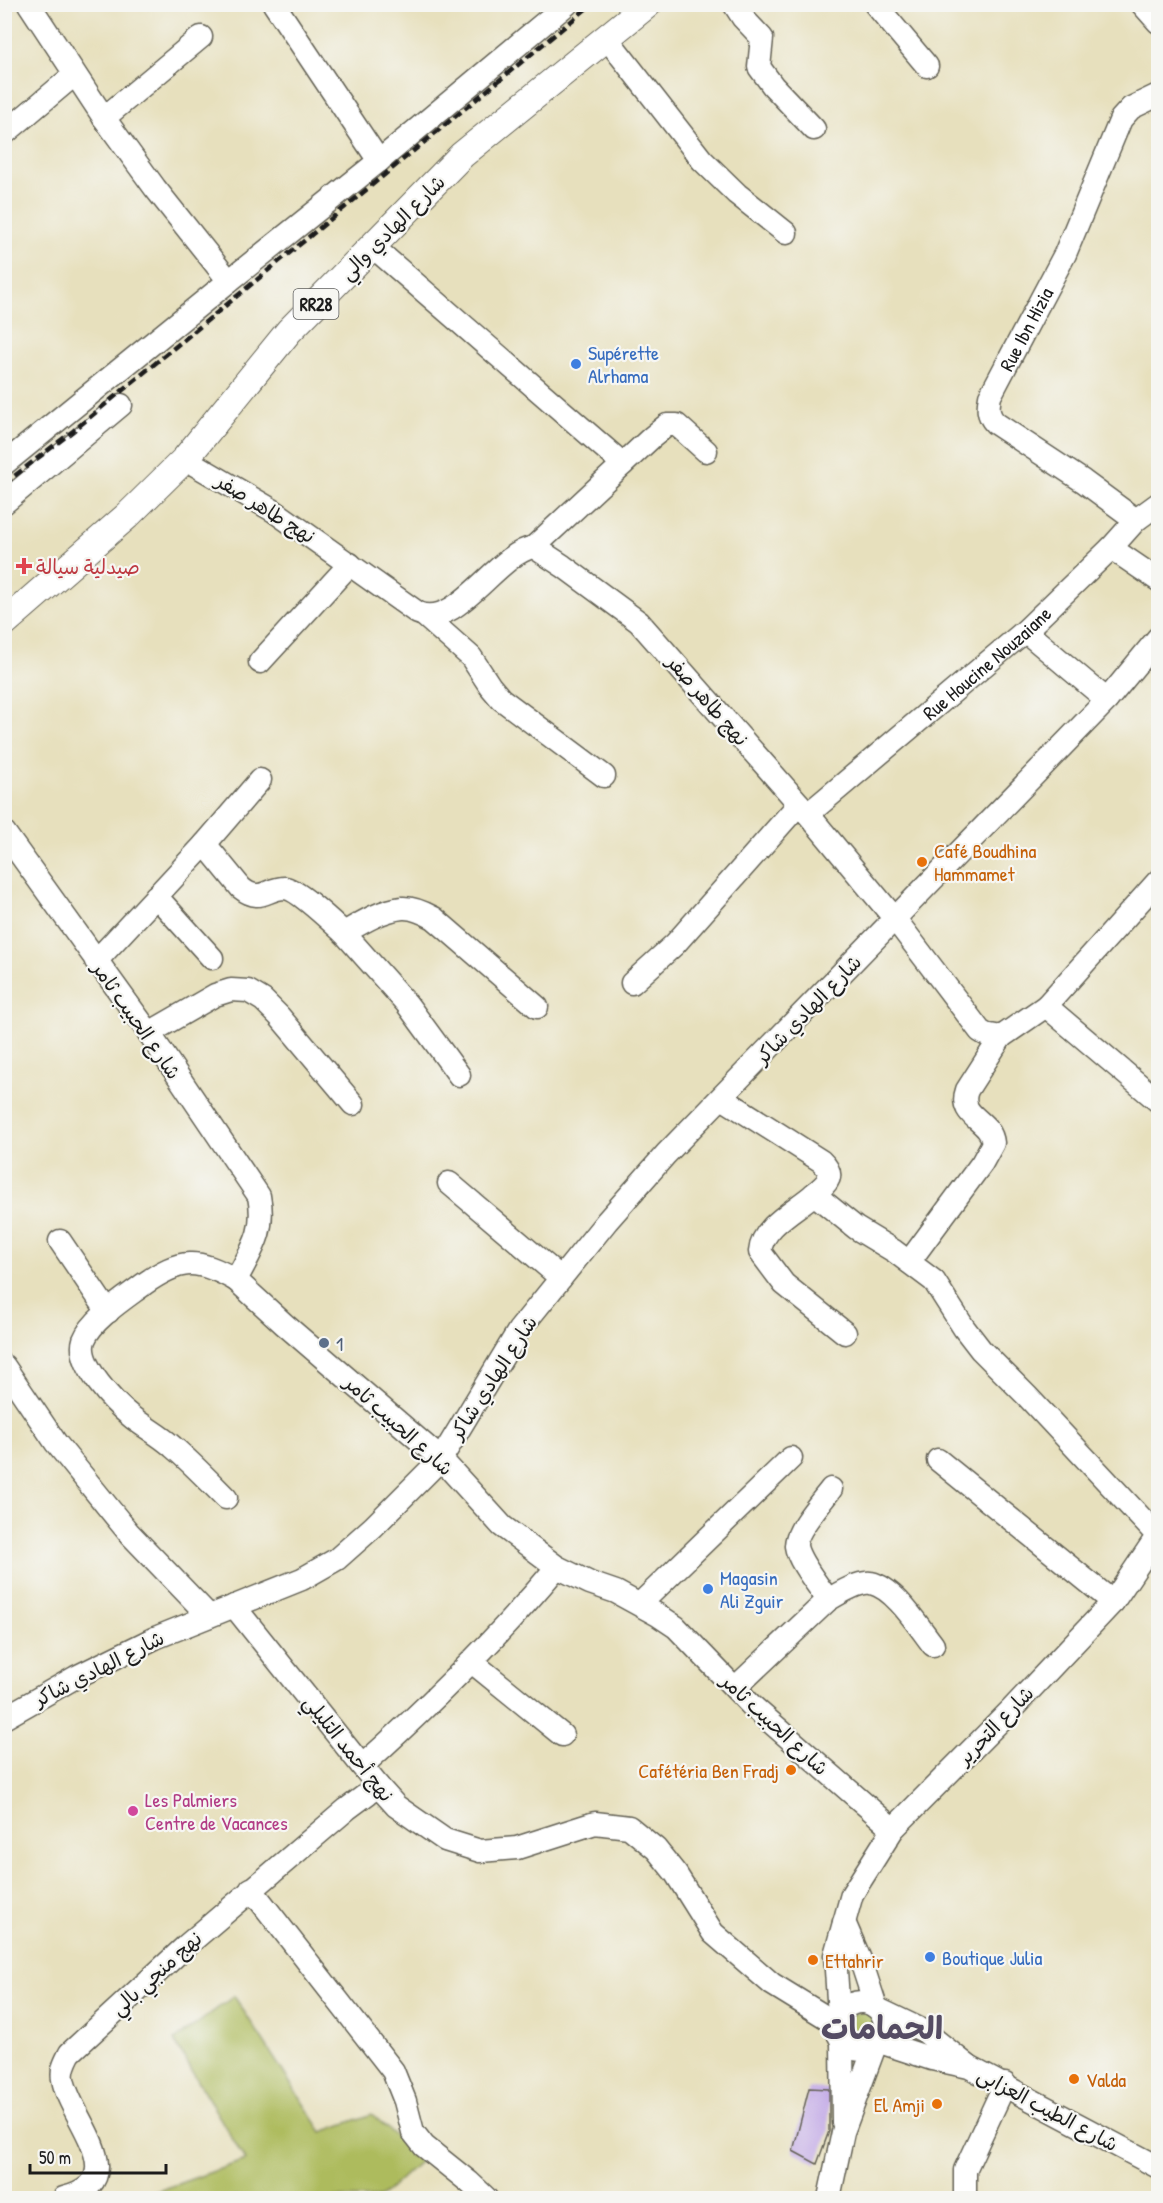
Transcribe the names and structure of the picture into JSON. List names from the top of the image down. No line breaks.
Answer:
{"streets":{"main road":["شارع الهادي والي","RR28"],"street":["Rue Ibn Hizia","نهج طاهر صفر","Rue Houcine Nouzaiane","شارع الهادي شاكر","شارع الحبيب ثامر","شارع التحرير","نهج أحمد التليلي","نهج منجي بالي","شارع الطيب العزابى"]},"crossings":[["شارع الهادي والي","نهج طاهر صفر"],["Rue Ibn Hizia","Rue Houcine Nouzaiane"],["نهج طاهر صفر","Rue Houcine Nouzaiane"],["نهج طاهر صفر","شارع الهادي شاكر"],["شارع الهادي شاكر","شارع الحبيب ثامر"],["شارع الهادي شاكر","نهج أحمد التليلي"],["شارع الحبيب ثامر","شارع التحرير"],["شارع التحرير","نهج أحمد التليلي"],["شارع التحرير","شارع الطيب العزابى"],["نهج أحمد التليلي","نهج منجي بالي"],["نهج أحمد التليلي","شارع الطيب العزابى"]],"districts":["الحمامات"],"places":{"other":["Supérette Alrhama","Café Boudhina Hammamet","1","Magasin Ali Zguir","Cafétéria Ben Fradj","Les Palmiers Centre de Vacances","Boutique Julia","Ettahrir","Valda","El Amji"],"health":["صيدلية سيالة"]},"scale_bar":"50 m"}
